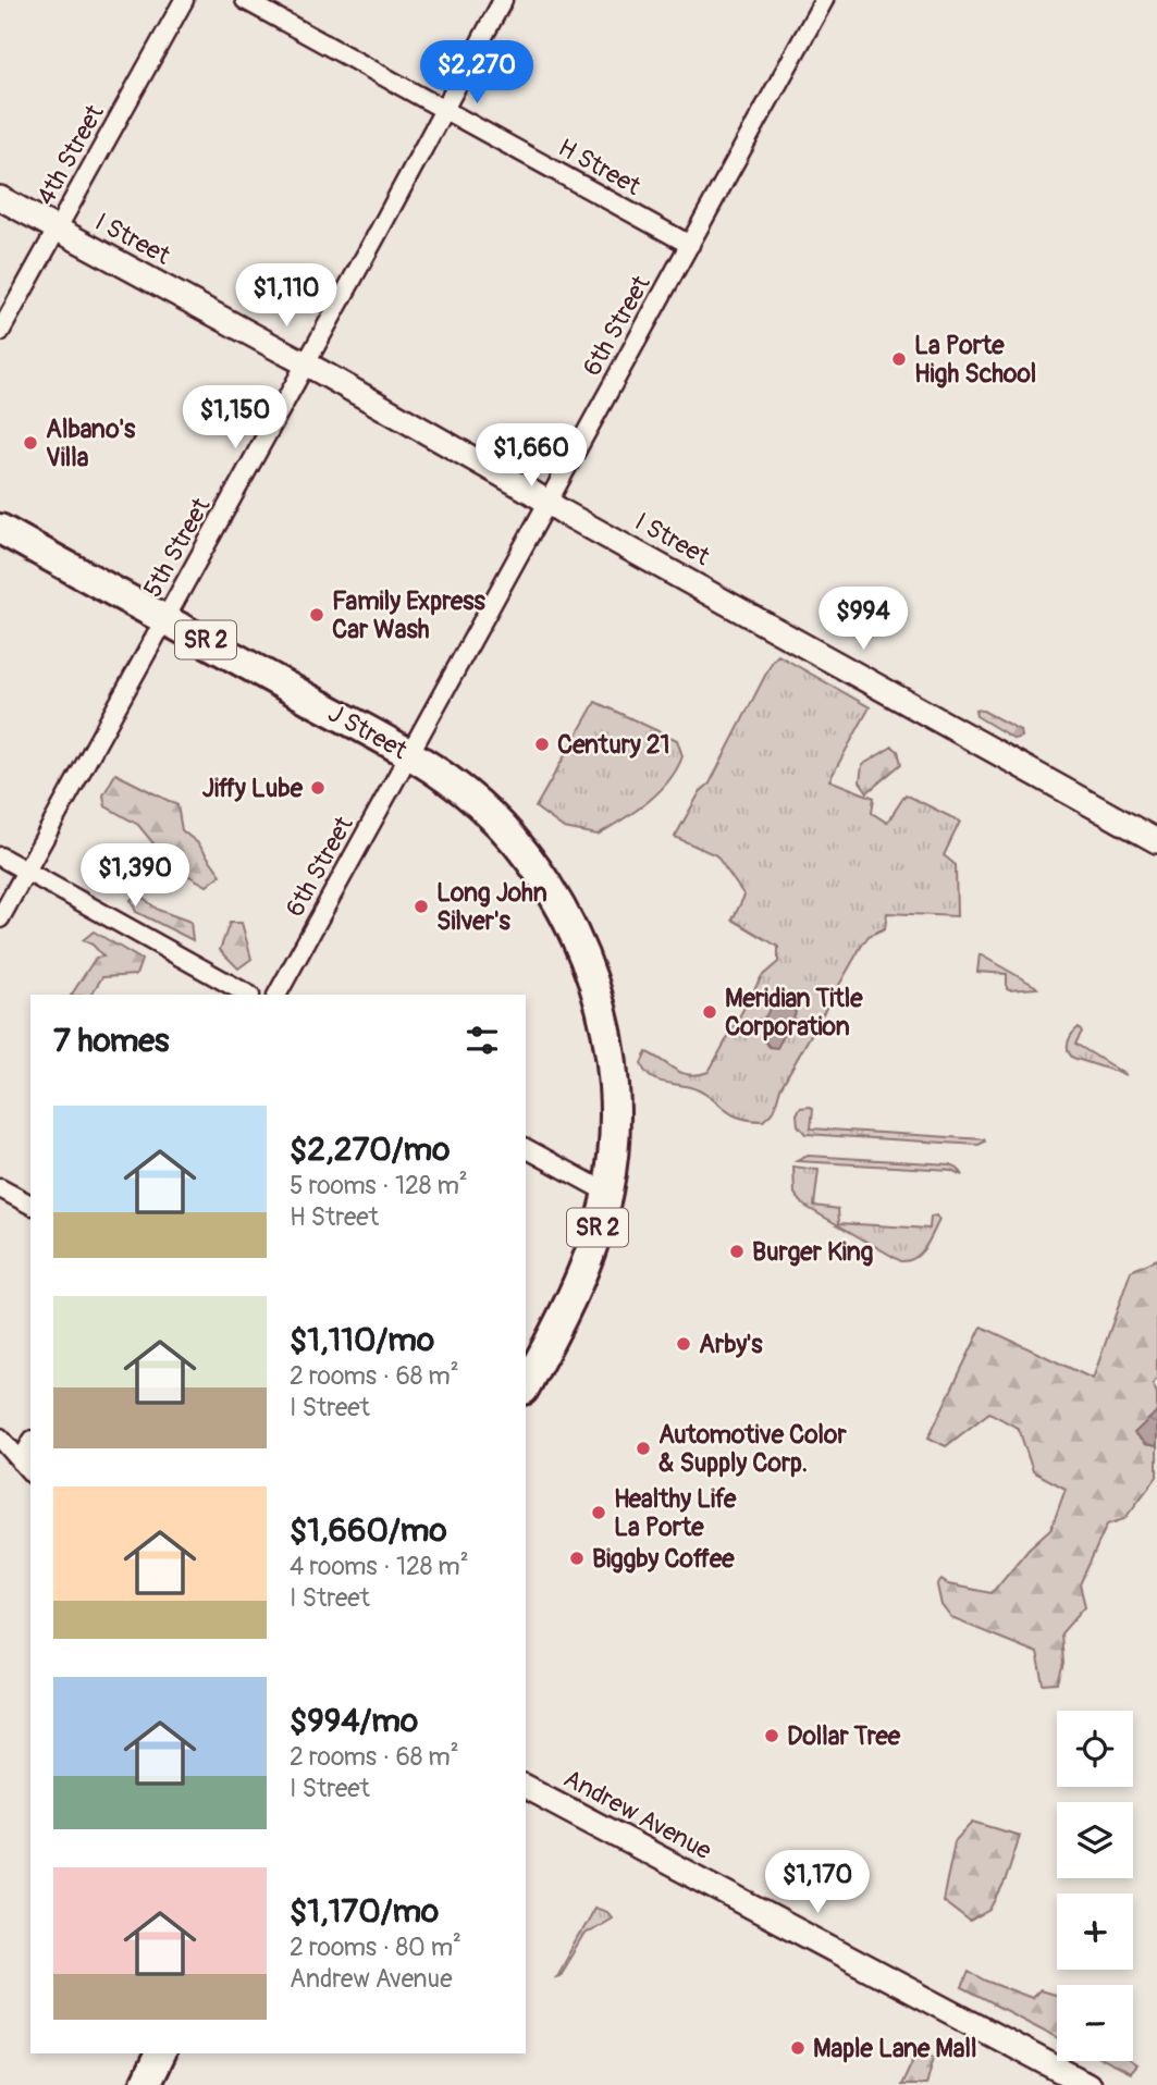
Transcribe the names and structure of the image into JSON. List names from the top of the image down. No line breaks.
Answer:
{"streets":{"main road":["SR 2","J Street"],"street":["4th Street","H Street","I Street","6th Street","5th Street","Andrew Avenue"]},"crossings":[["4th Street","I Street"],["H Street","6th Street"],["H Street","5th Street"],["I Street","6th Street"],["I Street","5th Street"],["6th Street","J Street"],["5th Street","J Street"],["SR 2","J Street"]],"places":["La Porte High School","Albano's Villa","Family Express Car Wash","Century 21","Jiffy Lube","Long John Silver's","Meridian Title Corporation","Burger King","Arby's","Automotive Color & Supply Corp.","Healthy Life La Porte","Biggby Coffee","Dollar Tree","Maple Lane Mall"],"page":{"price":["$2,270","$1,110","$1,150","$1,660","$994","$1,390","$1,170"],"heading":"7 homes","list":[{"name":"$2,270/mo","note":"5 rooms · 128 m² · H Street"},{"name":"$1,110/mo","note":"2 rooms · 68 m² · I Street"},{"name":"$1,660/mo","note":"4 rooms · 128 m² · I Street"},{"name":"$994/mo","note":"2 rooms · 68 m² · I Street"},{"name":"$1,170/mo","note":"2 rooms · 80 m² · Andrew Avenue"}],"map_buttons":["+","−"]}}
